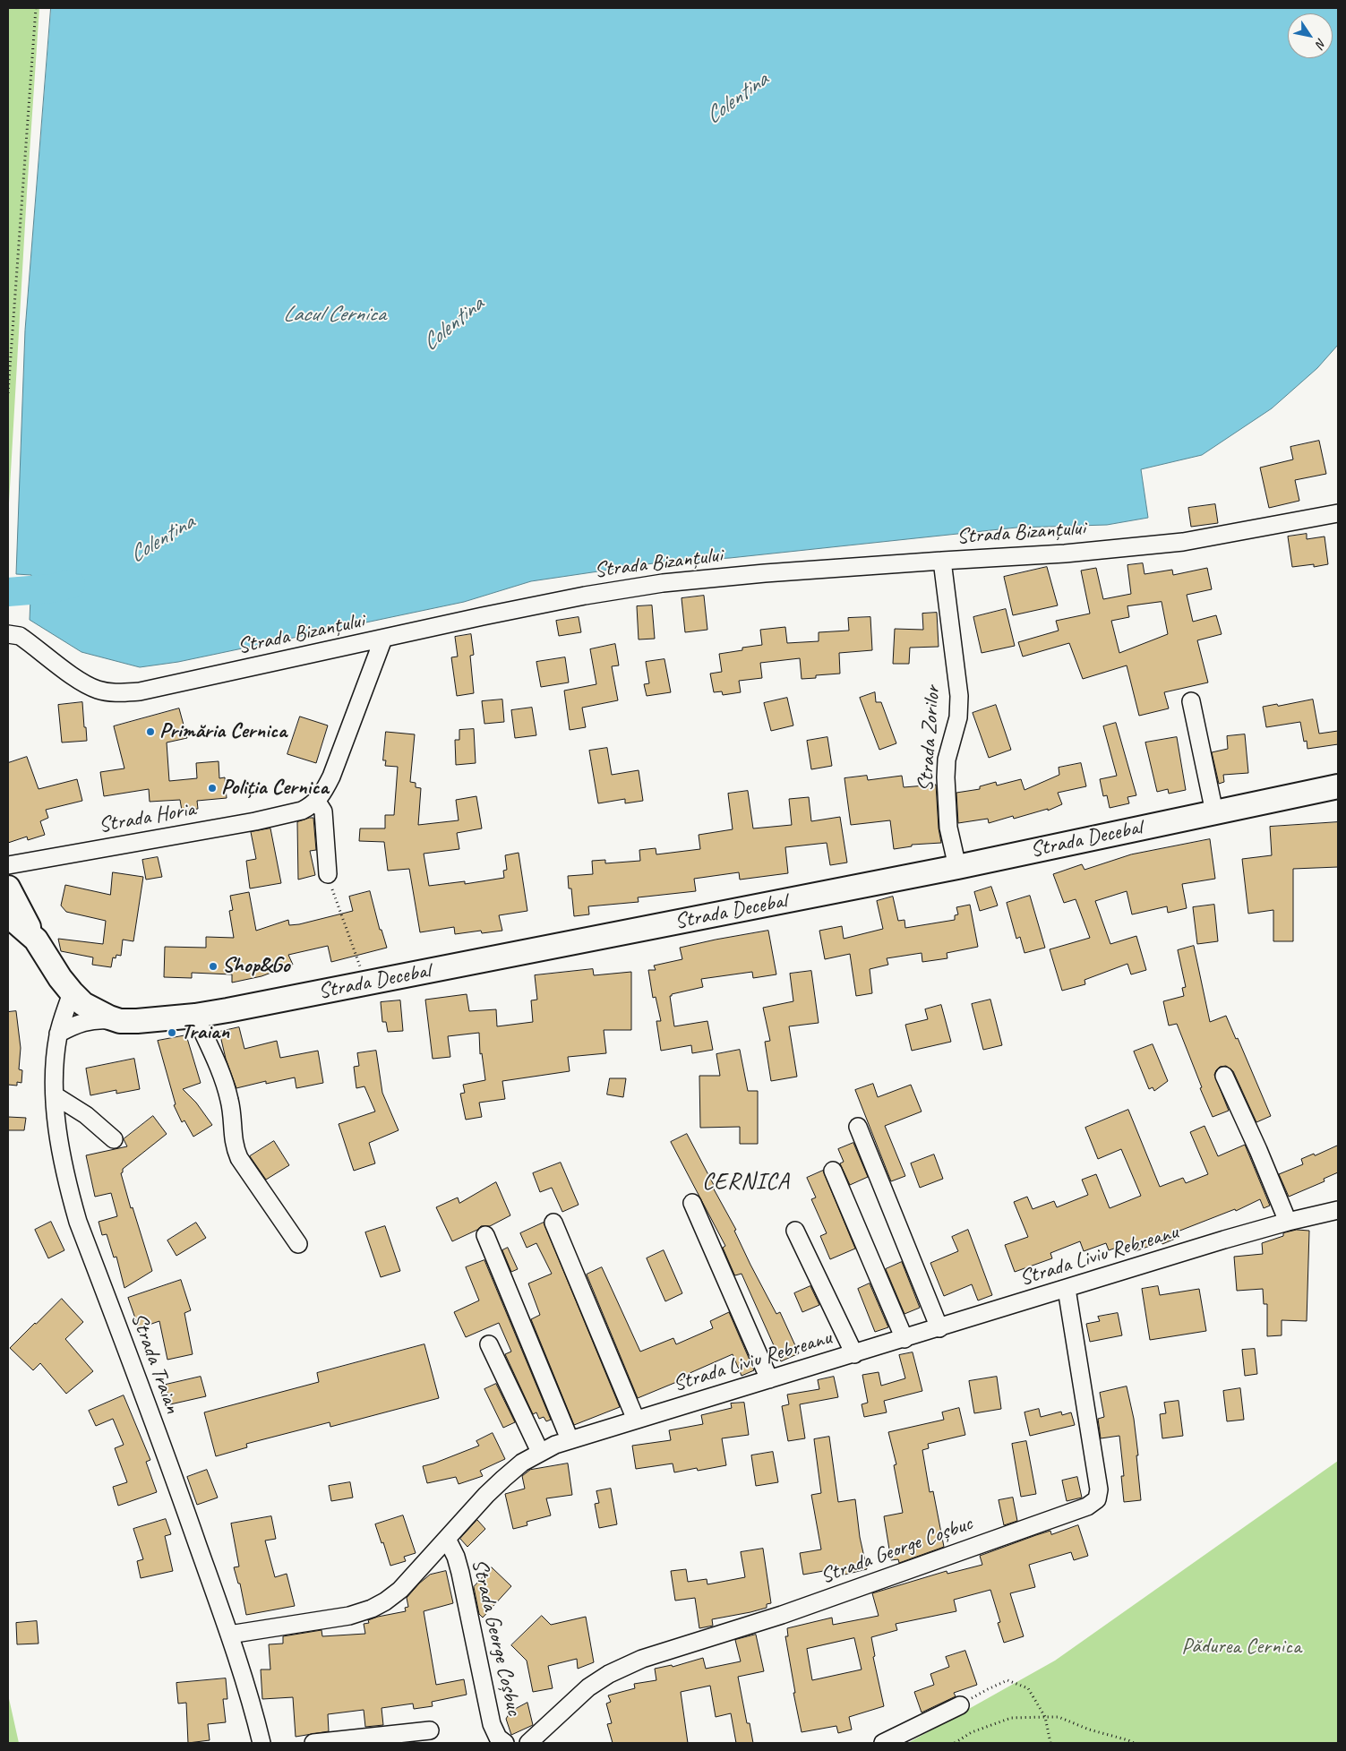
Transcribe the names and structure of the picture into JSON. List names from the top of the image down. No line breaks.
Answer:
{"streets":{"main road":["Strada Decebal"],"street":["Strada Bizanțului","Strada Zorilor","Strada Horia","Strada Liviu Rebreanu","Strada Traian","Strada George Coșbuc"]},"crossings":[["Strada Bizanțului","Strada Zorilor"],["Strada Zorilor","Strada Decebal"],["Strada Decebal","Strada Traian"],["Strada Liviu Rebreanu","Strada Traian"],["Strada Liviu Rebreanu","Strada George Coșbuc"]],"districts":["CERNICA"],"water":["Colentina","Lacul Cernica"],"parks":["Pădurea Cernica"],"places":["Primăria Cernica","Poliția Cernica","Shop&Go","Traian"],"north":"bottom right"}
